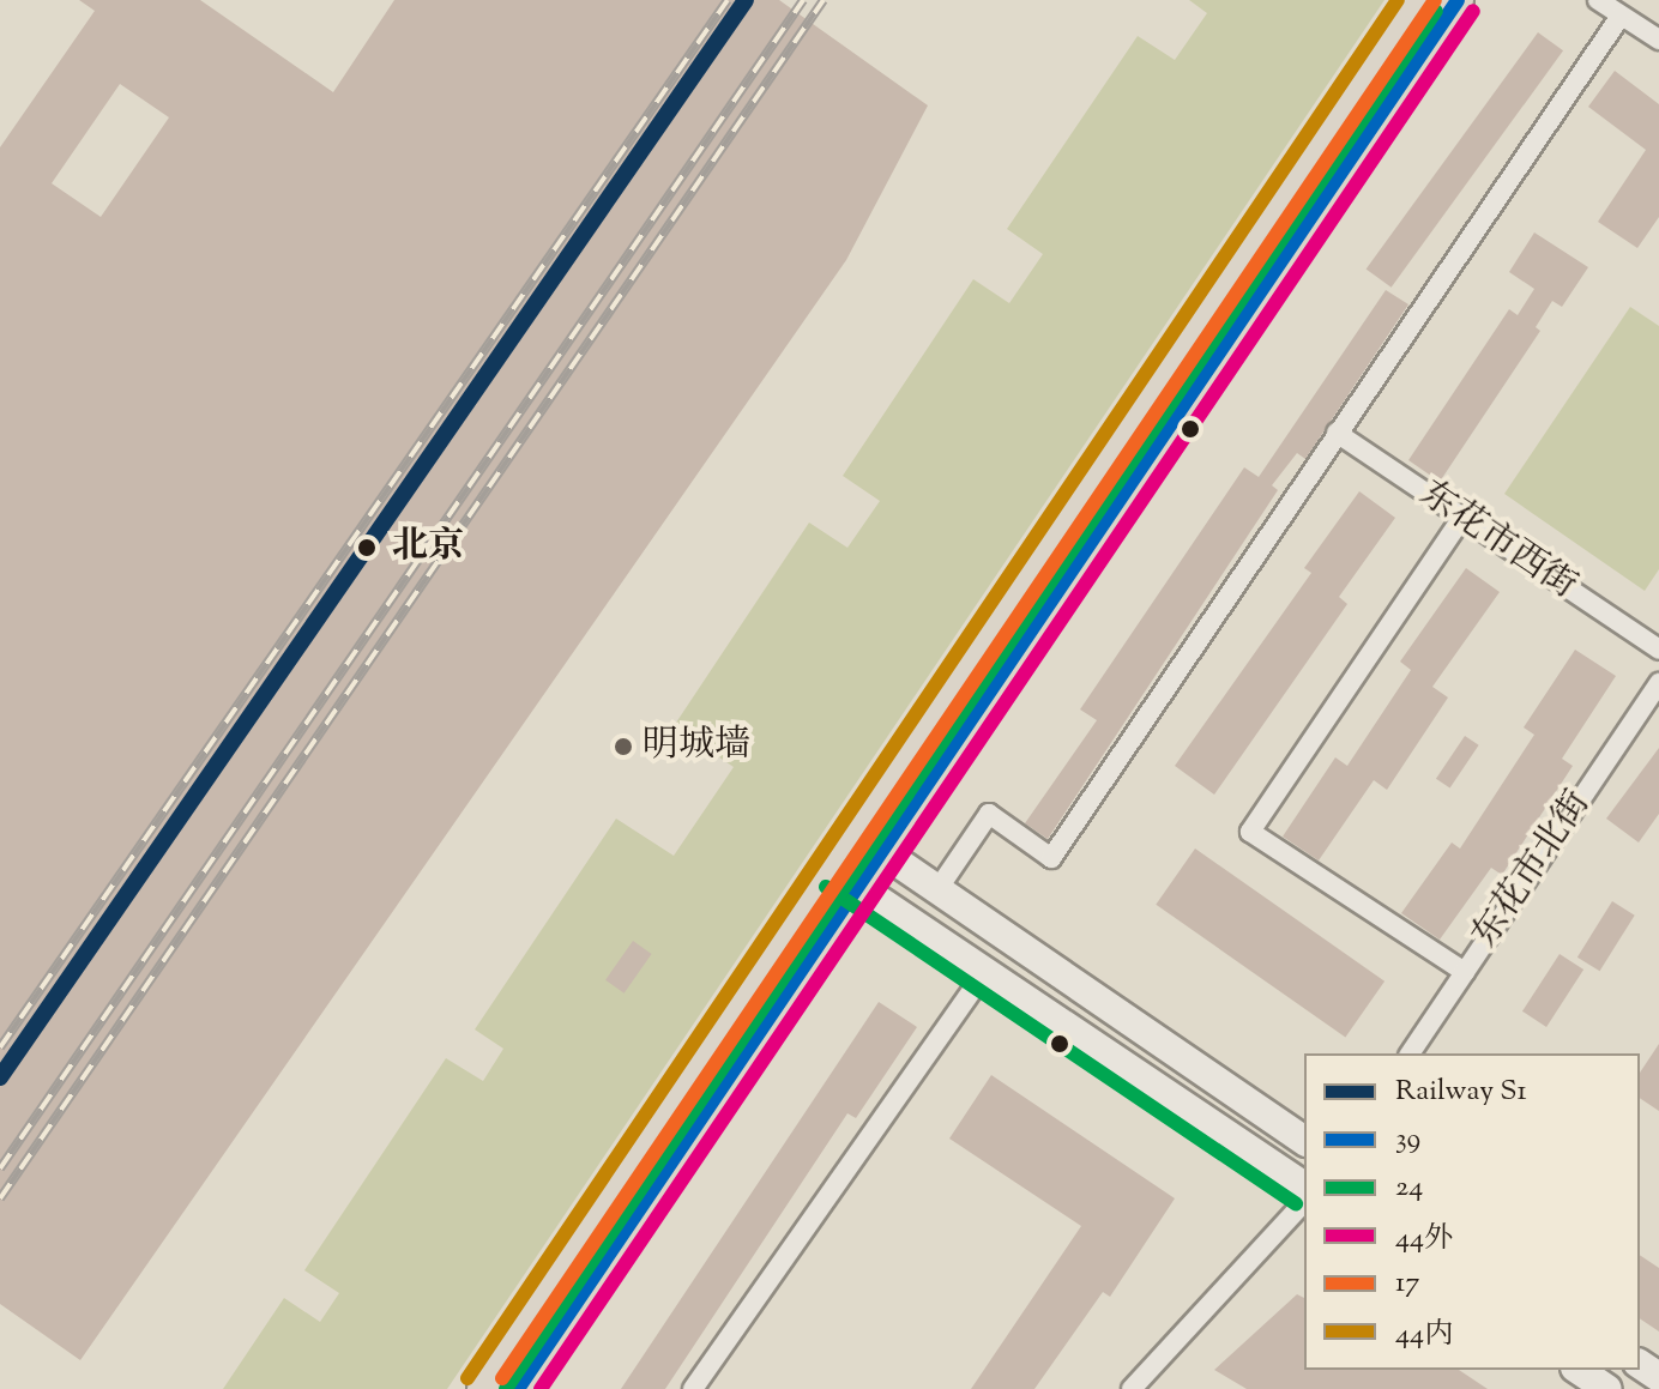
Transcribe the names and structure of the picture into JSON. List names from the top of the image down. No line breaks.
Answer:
{"streets":{"street":["东花市西街","东花市北街"]},"places":["北京","明城墙"],"lines":["rail line S1","transit line 39","transit line 17","transit line 44内","transit line 24","transit line 44外"],"legend":["Railway S1","39","24","44外","17","44内"]}
